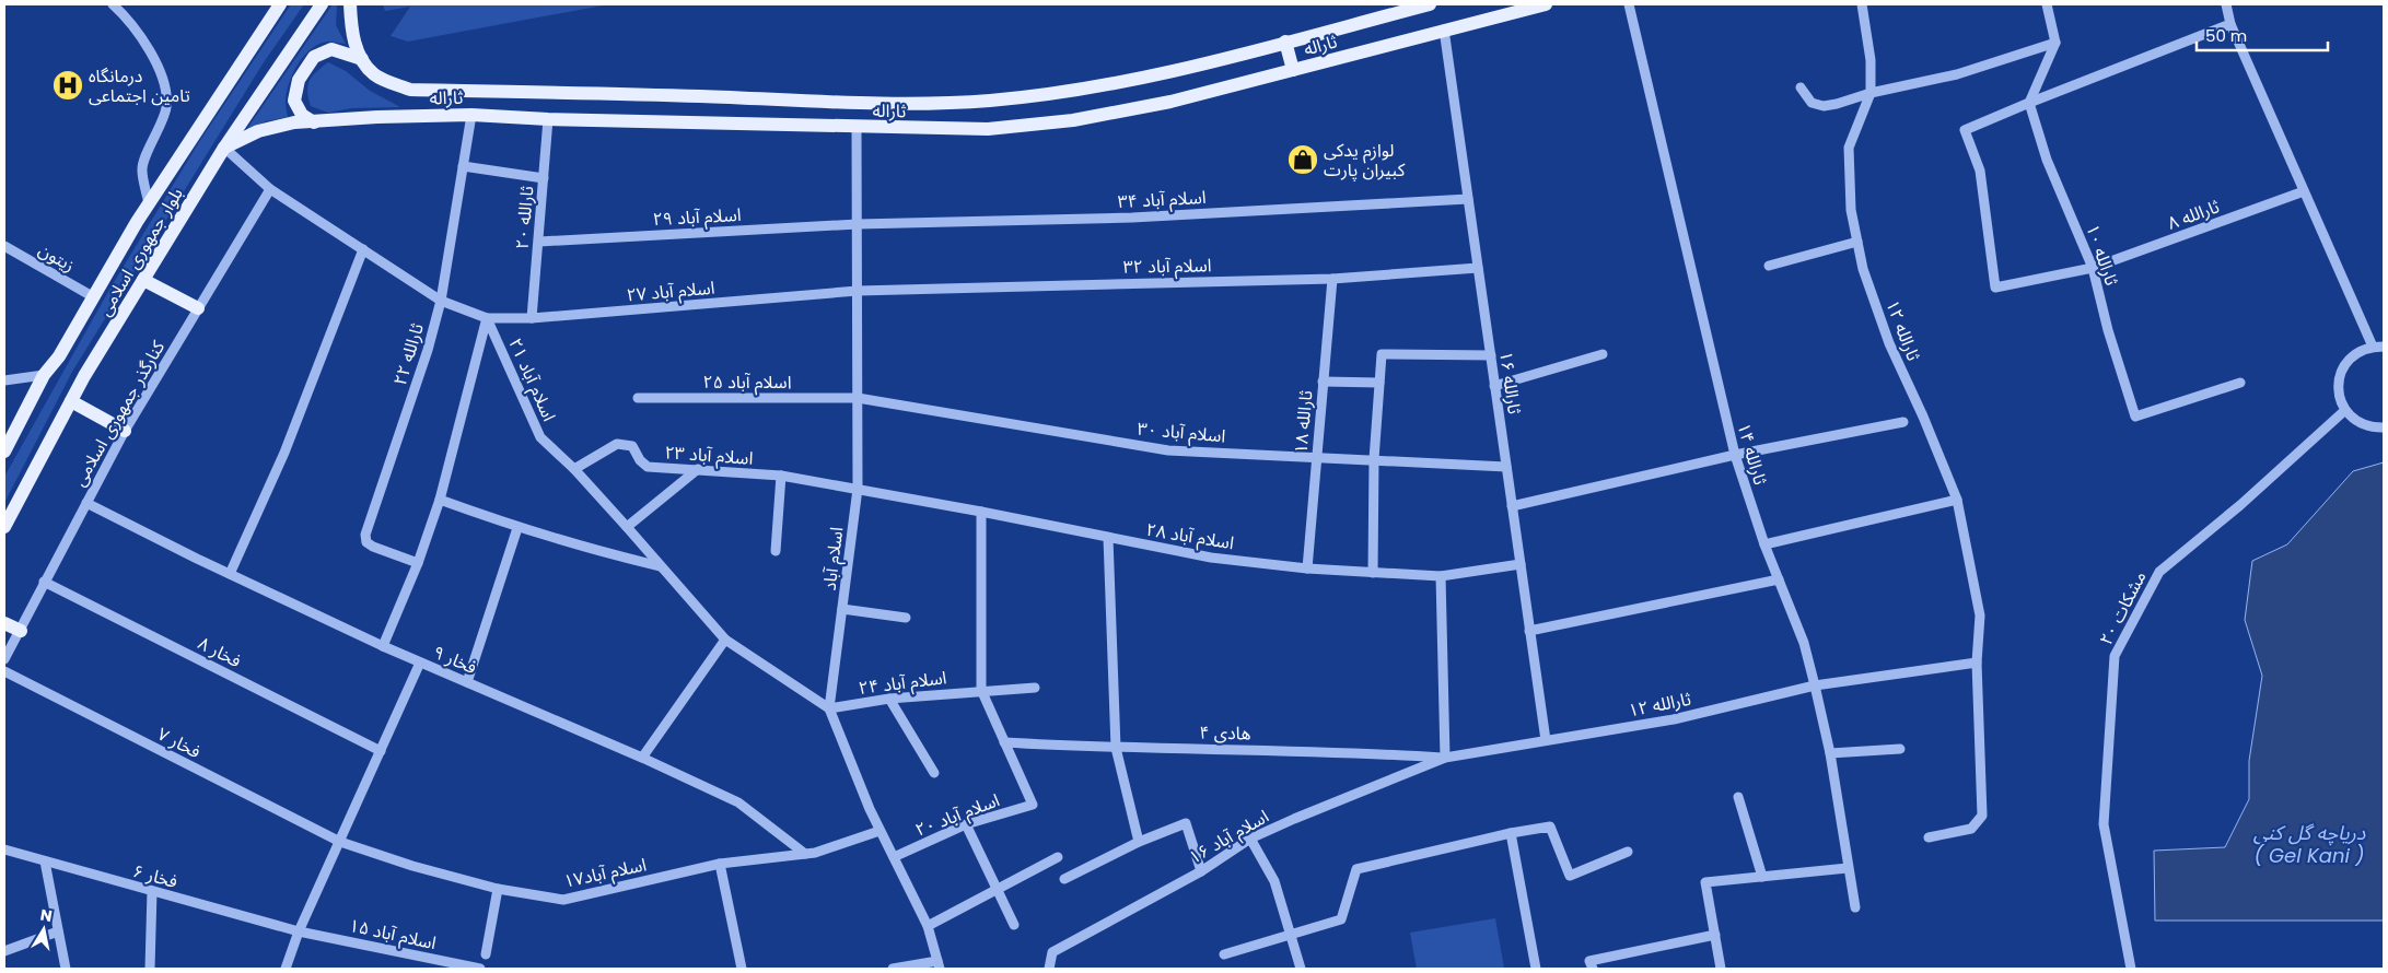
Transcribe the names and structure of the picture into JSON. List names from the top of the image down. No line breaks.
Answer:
{"streets":{"main road":["ثاراله","بلوار جمهوری اسلامی"],"street":["اسلام آباد ۳۴","ثارالله ۸","اسلام آباد ۲۹","ثارالله ۲۰","ثارالله ۱۰","زیتون","اسلام آباد ۳۲","اسلام آباد ۲۷","ثارالله ۱۲","ثارالله ۲۲","اسلام آباد ۲۱","اسلام آباد ۲۵","ثارالله ۱۶","کنارگذر جمهوری اسلامی","ثارالله ۱۸","اسلام آباد ۳۰","ثارالله ۱۴","اسلام آباد ۲۳","اسلام آباد ۲۸","اسلام آباد","مشکات ۲۰","فخار ۸","فخار ۹","اسلام آباد ۲۴","هادی ۴","فخار ۷","اسلام آباد ۲۰","اسلام آباد ۱۶","اسلام آباد۱۷","فخار ۶","اسلام آباد ۱۵"]},"crossings":[["ثاراله","ثارالله ۲۰"],["ثاراله","بلوار جمهوری اسلامی"],["ثاراله","ثارالله ۲۲"],["ثاراله","ثارالله ۱۶"],["ثاراله","اسلام آباد"],["اسلام آباد ۳۴","اسلام آباد ۲۹"],["اسلام آباد ۳۴","ثارالله ۱۶"],["اسلام آباد ۳۴","اسلام آباد"],["ثارالله ۸","ثارالله ۱۰"],["اسلام آباد ۲۹","ثارالله ۲۰"],["اسلام آباد ۲۹","اسلام آباد"],["ثارالله ۲۰","اسلام آباد ۲۷"],["بلوار جمهوری اسلامی","زیتون"],["اسلام آباد ۳۲","اسلام آباد ۲۷"],["اسلام آباد ۳۲","ثارالله ۱۶"],["اسلام آباد ۳۲","ثارالله ۱۸"],["اسلام آباد ۳۲","اسلام آباد"],["اسلام آباد ۲۷","اسلام آباد ۲۱"],["اسلام آباد ۲۷","اسلام آباد"],["ثارالله ۱۲","ثارالله ۱۶"],["ثارالله ۱۲","ثارالله ۱۴"],["ثارالله ۱۲","هادی ۴"],["ثارالله ۱۲","اسلام آباد ۱۶"],["اسلام آباد ۲۱","اسلام آباد ۲۳"],["اسلام آباد ۲۱","اسلام آباد"],["اسلام آباد ۲۱","اسلام آباد ۲۴"],["اسلام آباد ۲۵","اسلام آباد ۳۰"],["اسلام آباد ۲۵","اسلام آباد"],["ثارالله ۱۶","اسلام آباد ۳۰"],["ثارالله ۱۶","اسلام آباد ۲۸"],["کنارگذر جمهوری اسلامی","فخار ۸"],["کنارگذر جمهوری اسلامی","فخار ۹"],["ثارالله ۱۸","اسلام آباد ۳۰"],["ثارالله ۱۸","اسلام آباد ۲۸"],["اسلام آباد ۳۰","اسلام آباد"],["اسلام آباد ۲۳","اسلام آباد ۲۸"],["اسلام آباد ۲۳","اسلام آباد"],["اسلام آباد ۲۸","اسلام آباد"],["اسلام آباد","اسلام آباد ۲۴"],["اسلام آباد","اسلام آباد ۲۰"],["اسلام آباد","اسلام آباد۱۷"],["فخار ۹","اسلام آباد۱۷"],["هادی ۴","اسلام آباد ۲۰"],["هادی ۴","اسلام آباد ۱۶"],["فخار ۷","اسلام آباد۱۷"],["فخار ۶","اسلام آباد ۱۵"]],"water":["دریاچه گل کنی ( Gel Kani )"],"places":{"hospital":["درمانگاه تامین اجتماعی"],"shop":["لوازم یدکی کبیران پارت"]},"scale_bar":"50 m","north":"top"}
